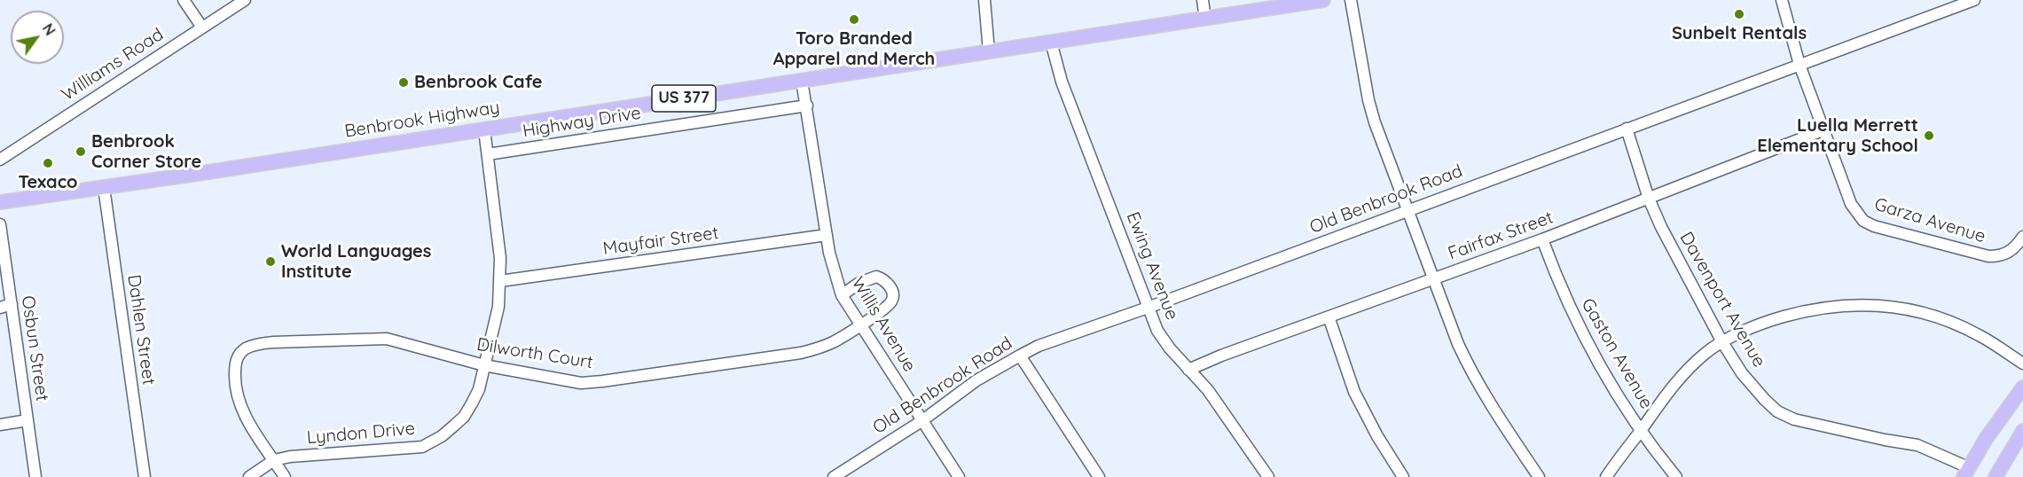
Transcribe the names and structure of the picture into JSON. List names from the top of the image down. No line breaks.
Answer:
{"streets":{"main road":["US 377","Benbrook Highway"],"street":["Williams Road","Highway Drive","Old Benbrook Road","Garza Avenue","Fairfax Street","Mayfair Street","Ewing Avenue","Davenport Avenue","Willis Avenue","Dahlen Street","Osbun Street","Dilworth Court","Gaston Avenue","Lyndon Drive"]},"crossings":[["Benbrook Highway","Ewing Avenue"],["Benbrook Highway","Willis Avenue"],["Benbrook Highway","Dahlen Street"],["Benbrook Highway","Lyndon Drive"],["Highway Drive","Willis Avenue"],["Highway Drive","Lyndon Drive"],["Old Benbrook Road","Garza Avenue"],["Old Benbrook Road","Ewing Avenue"],["Old Benbrook Road","Davenport Avenue"],["Old Benbrook Road","Willis Avenue"],["Garza Avenue","Fairfax Street"],["Fairfax Street","Ewing Avenue"],["Fairfax Street","Davenport Avenue"],["Fairfax Street","Gaston Avenue"],["Mayfair Street","Willis Avenue"],["Mayfair Street","Lyndon Drive"],["Willis Avenue","Dilworth Court"],["Dilworth Court","Lyndon Drive"]],"places":["Sunbelt Rentals","Toro Branded Apparel and Merch","Benbrook Cafe","Luella Merrett Elementary School","Benbrook Corner Store","Texaco","World Languages Institute"],"north":"top right"}
